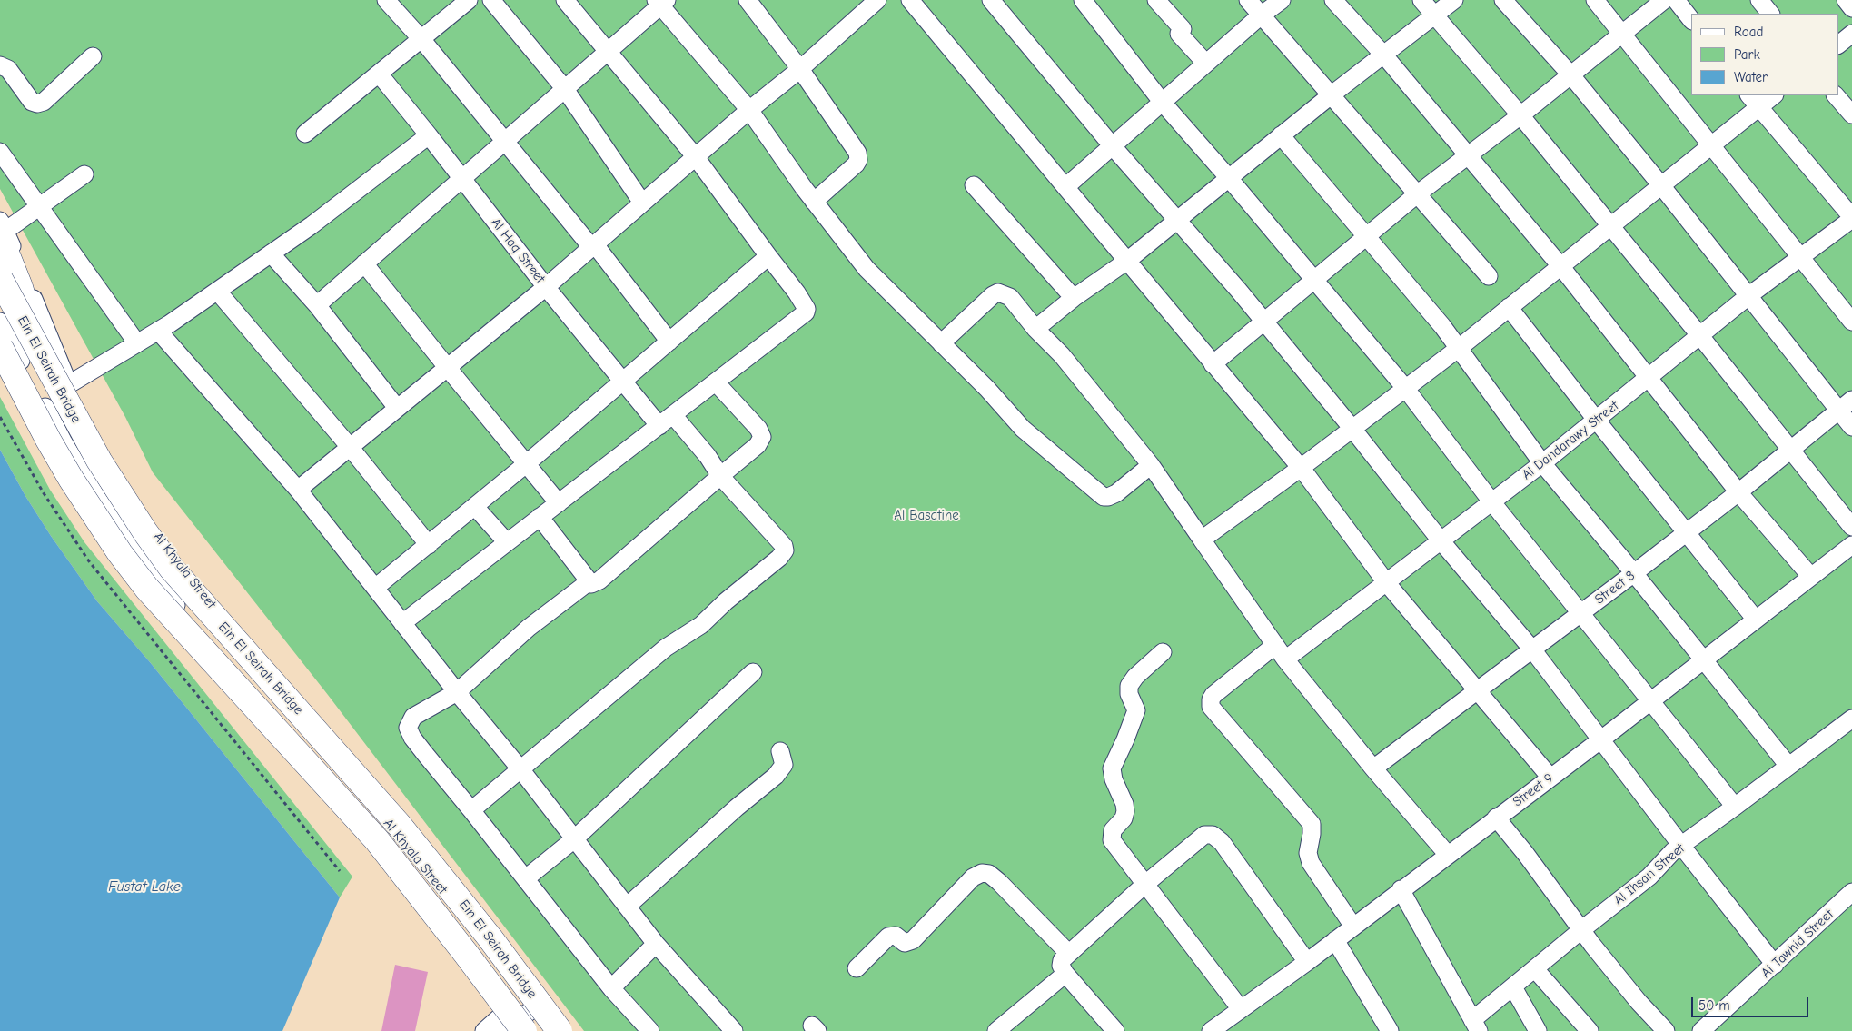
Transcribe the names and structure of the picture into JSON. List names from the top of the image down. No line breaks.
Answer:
{"streets":{"highway":["Ein El Seirah Bridge"],"street":["Al Haq Street","Al Dandarawy Street","Al Khyala Street","Street 8","Street 9","Al Ihsan Street","Al Tawhid Street"]},"crossings":[["Ein El Seirah Bridge","Al Khyala Street"]],"water":["Fustat Lake"],"parks":["Al Basatine"],"legend":["Road","Park","Water"],"scale_bar":"50 m"}
